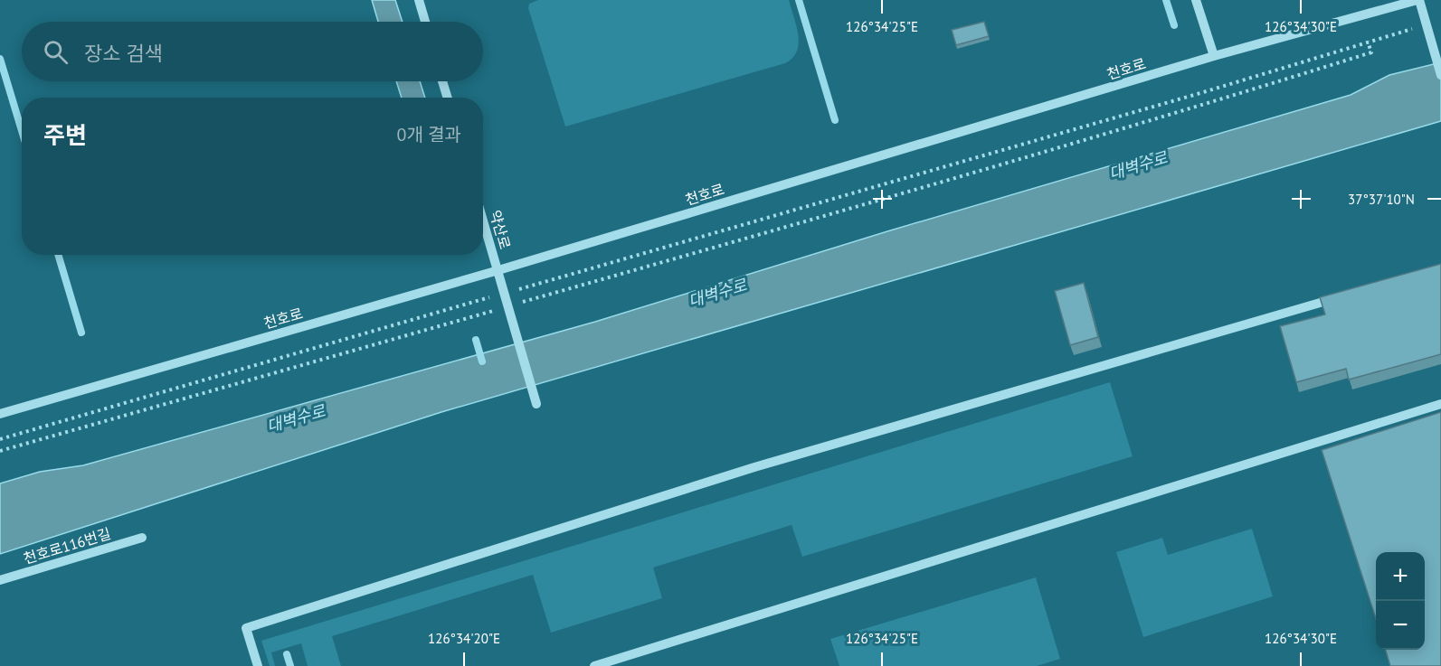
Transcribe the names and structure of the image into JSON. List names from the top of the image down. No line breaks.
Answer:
{"streets":{"street":["천호로","약산로","천호로116번길"]},"crossings":[["천호로","약산로"]],"water":["대벽수로"],"page":{"search":"장소 검색","heading":["주변","0개 결과"],"map_buttons":["+","−"]},"coordinates":["126°34'25\"E","126°34'30\"E","37°37'10\"N","126°34'20\"E"]}
